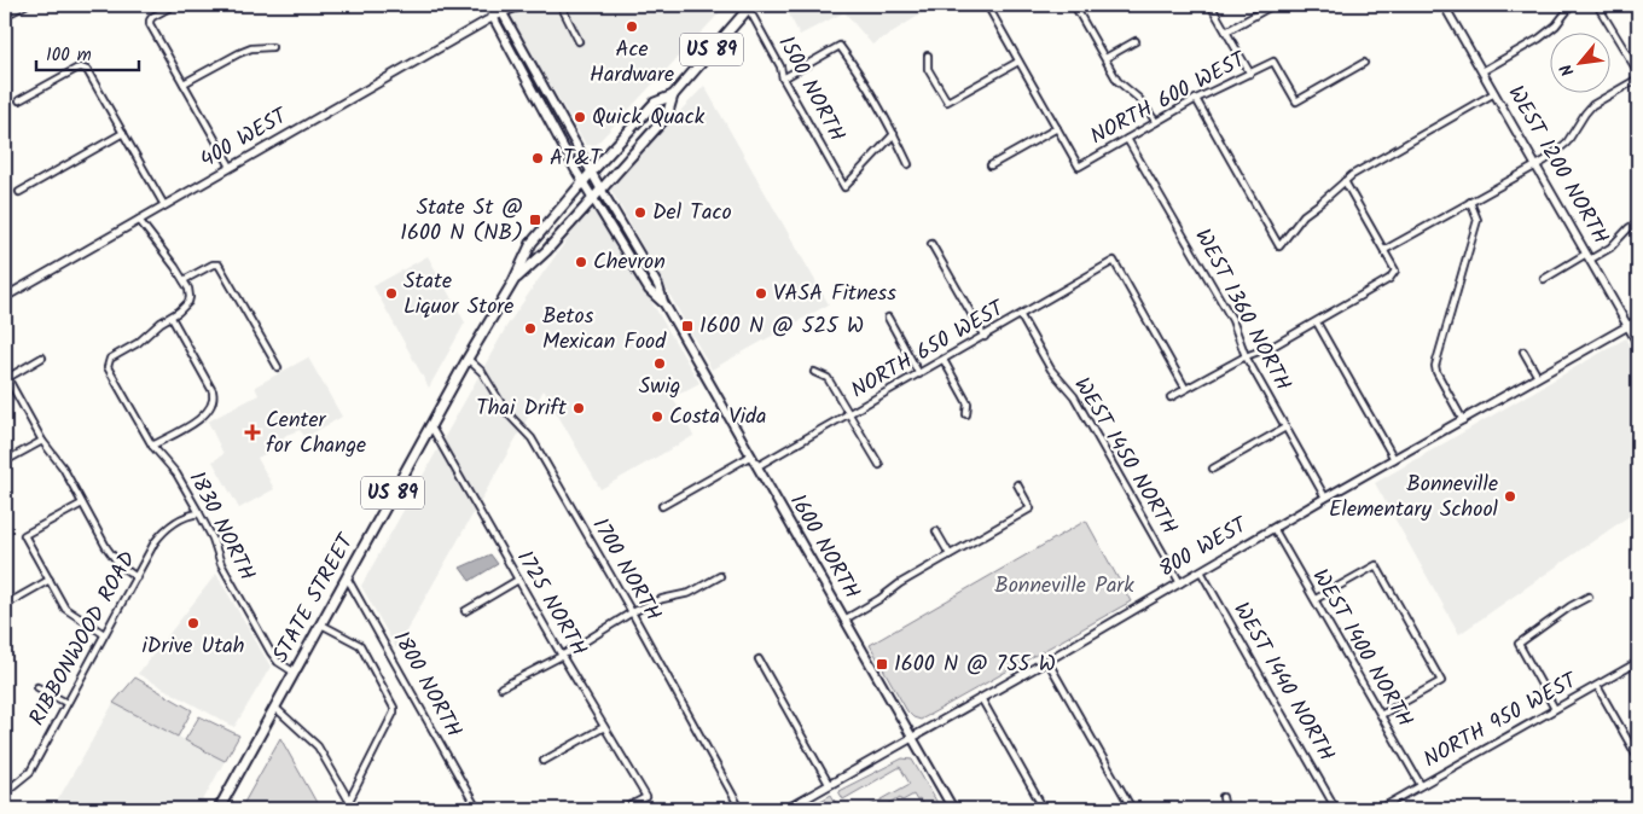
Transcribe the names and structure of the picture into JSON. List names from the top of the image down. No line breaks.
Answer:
{"streets":{"main road":["US 89","1600 NORTH","STATE STREET"],"street":["1500 NORTH","NORTH 600 WEST","400 WEST","WEST 1200 NORTH","WEST 1360 NORTH","NORTH 650 WEST","WEST 1450 NORTH","1830 NORTH","800 WEST","1700 NORTH","1725 NORTH","RIBBONWOOD ROAD","WEST 1400 NORTH","WEST 1440 NORTH","1800 NORTH","NORTH 950 WEST"]},"crossings":[["1500 NORTH","STATE STREET"],["NORTH 600 WEST","WEST 1360 NORTH"],["400 WEST","1600 NORTH"],["WEST 1200 NORTH","800 WEST"],["WEST 1360 NORTH","800 WEST"],["NORTH 650 WEST","WEST 1450 NORTH"],["NORTH 650 WEST","1600 NORTH"],["WEST 1450 NORTH","800 WEST"],["1830 NORTH","STATE STREET"],["1830 NORTH","RIBBONWOOD ROAD"],["1600 NORTH","800 WEST"],["1600 NORTH","STATE STREET"],["800 WEST","WEST 1400 NORTH"],["800 WEST","WEST 1440 NORTH"],["1700 NORTH","STATE STREET"],["STATE STREET","1725 NORTH"],["STATE STREET","1800 NORTH"],["WEST 1400 NORTH","NORTH 950 WEST"]],"parks":["Bonneville Park"],"places":{"other":["Ace Hardware","Quick Quack","AT&T","Del Taco","Chevron","State Liquor Store","VASA Fitness","Betos Mexican Food","Swig","Thai Drift","Costa Vida","Bonneville Elementary School","iDrive Utah"],"transit":["State St @ 1600 N (NB)","1600 N @ 525 W","1600 N @ 755 W"],"health":["Center for Change"]},"scale_bar":"100 m","north":"bottom left"}
